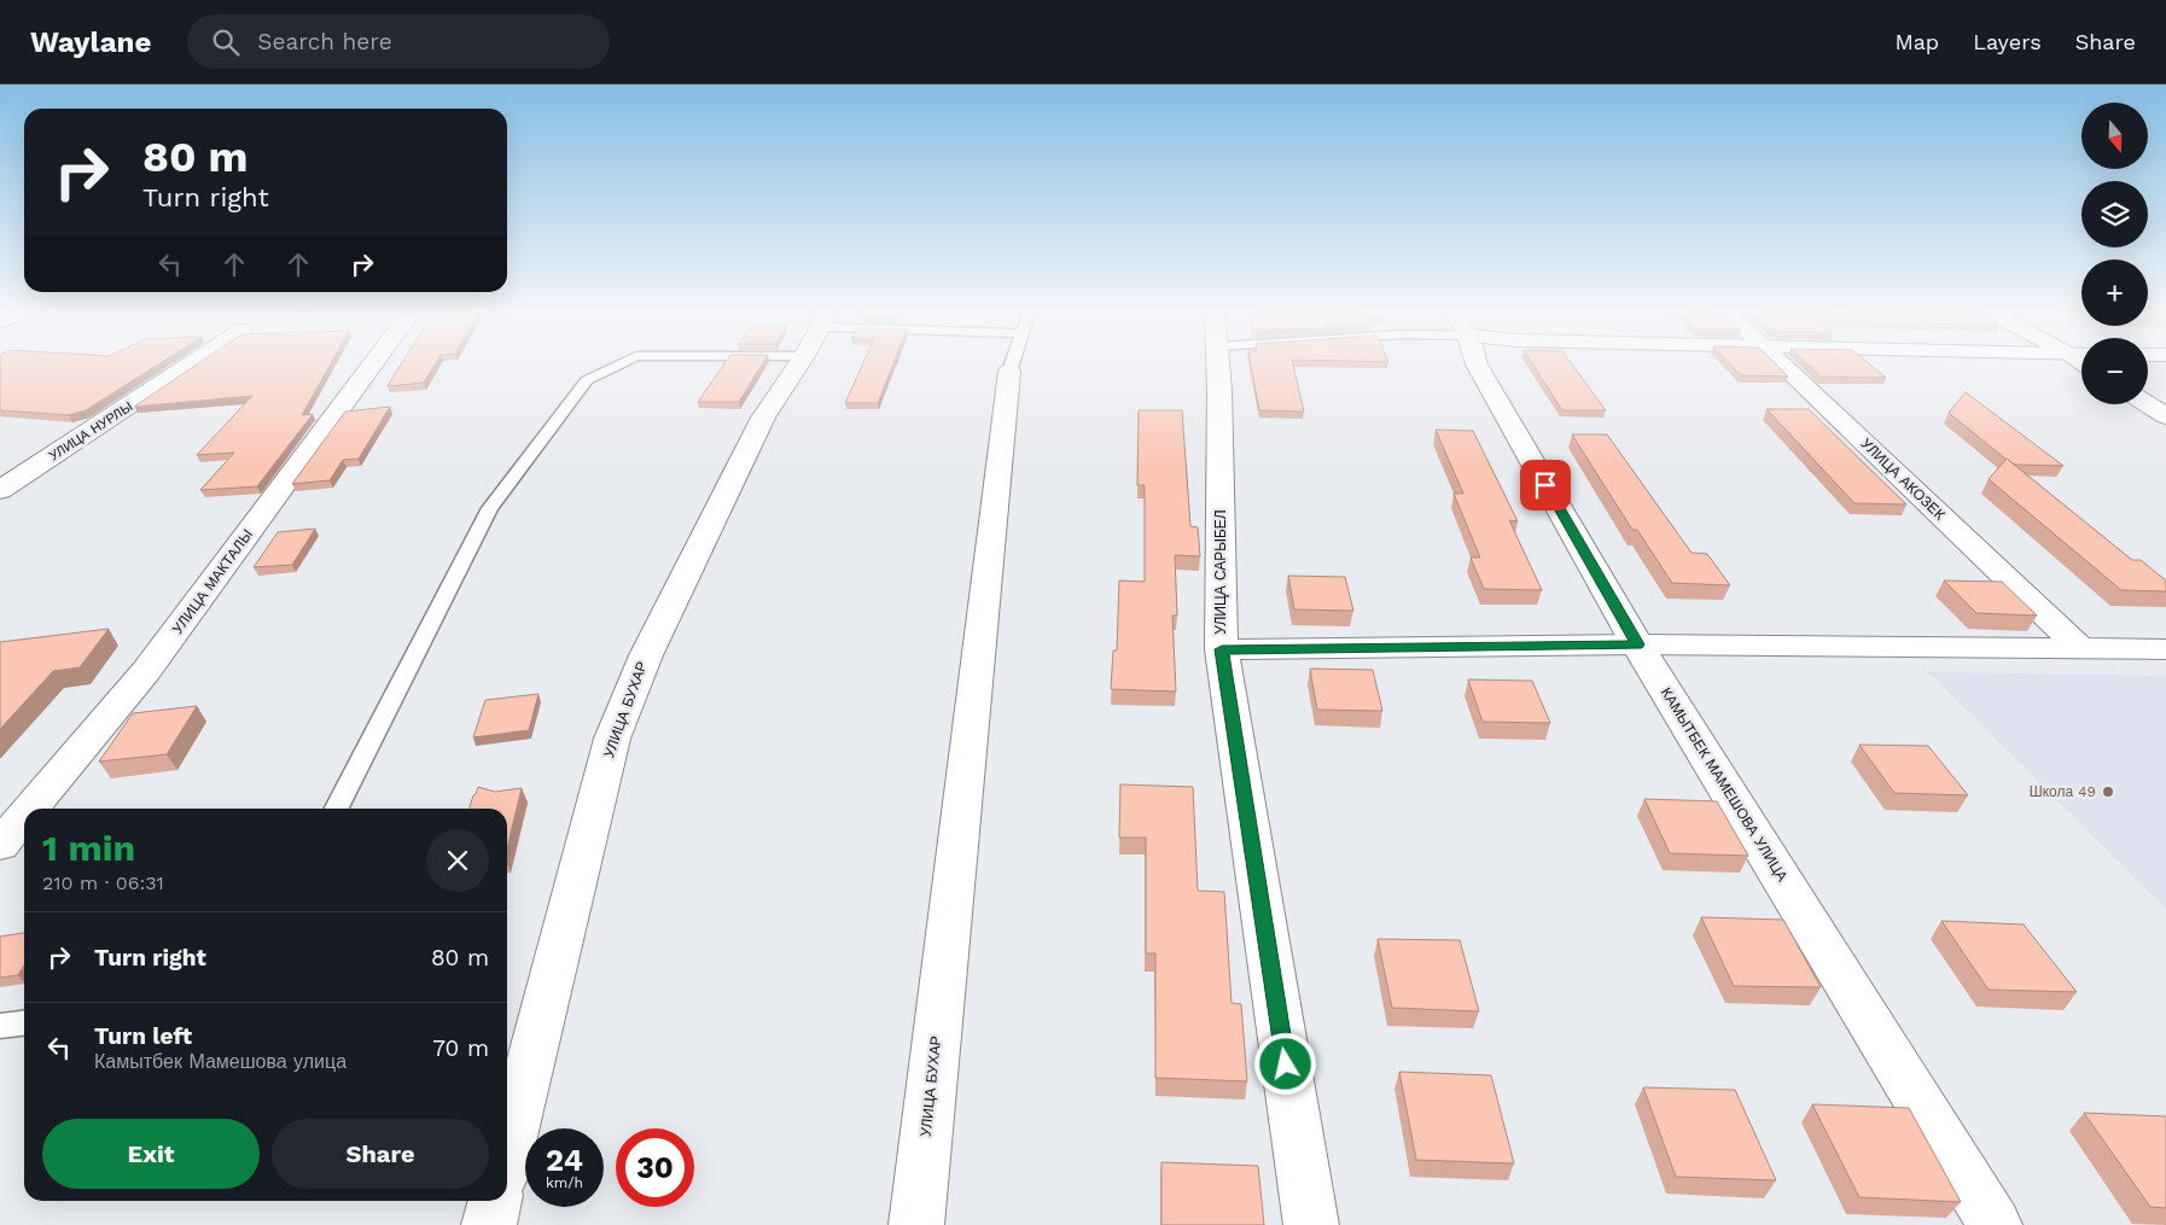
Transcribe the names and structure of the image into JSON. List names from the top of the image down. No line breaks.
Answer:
{"streets":{"street":["УЛИЦА НУРЛЫ","УЛИЦА АКОЗЕК","УЛИЦА САРЫБЕЛ","УЛИЦА МАКТАЛЫ","УЛИЦА БУХАР","КАМЫТБЕК МАМЕШОВА УЛИЦА"]},"places":["Школа 49"],"north":"bottom","page":{"header":"Waylane","search":"Search here","nav":["Map","Layers","Share"],"map_buttons":["+","−"],"turn":["80 m","Turn right"],"heading":["1 min","210 m · 06:31"],"list":[{"name":"Turn right","value":"80 m"},{"name":"Turn left","note":"Камытбек Мамешова улица","value":"70 m"}],"buttons":["Exit","Share"],"speed":"24 km/h","limit":"30"}}
